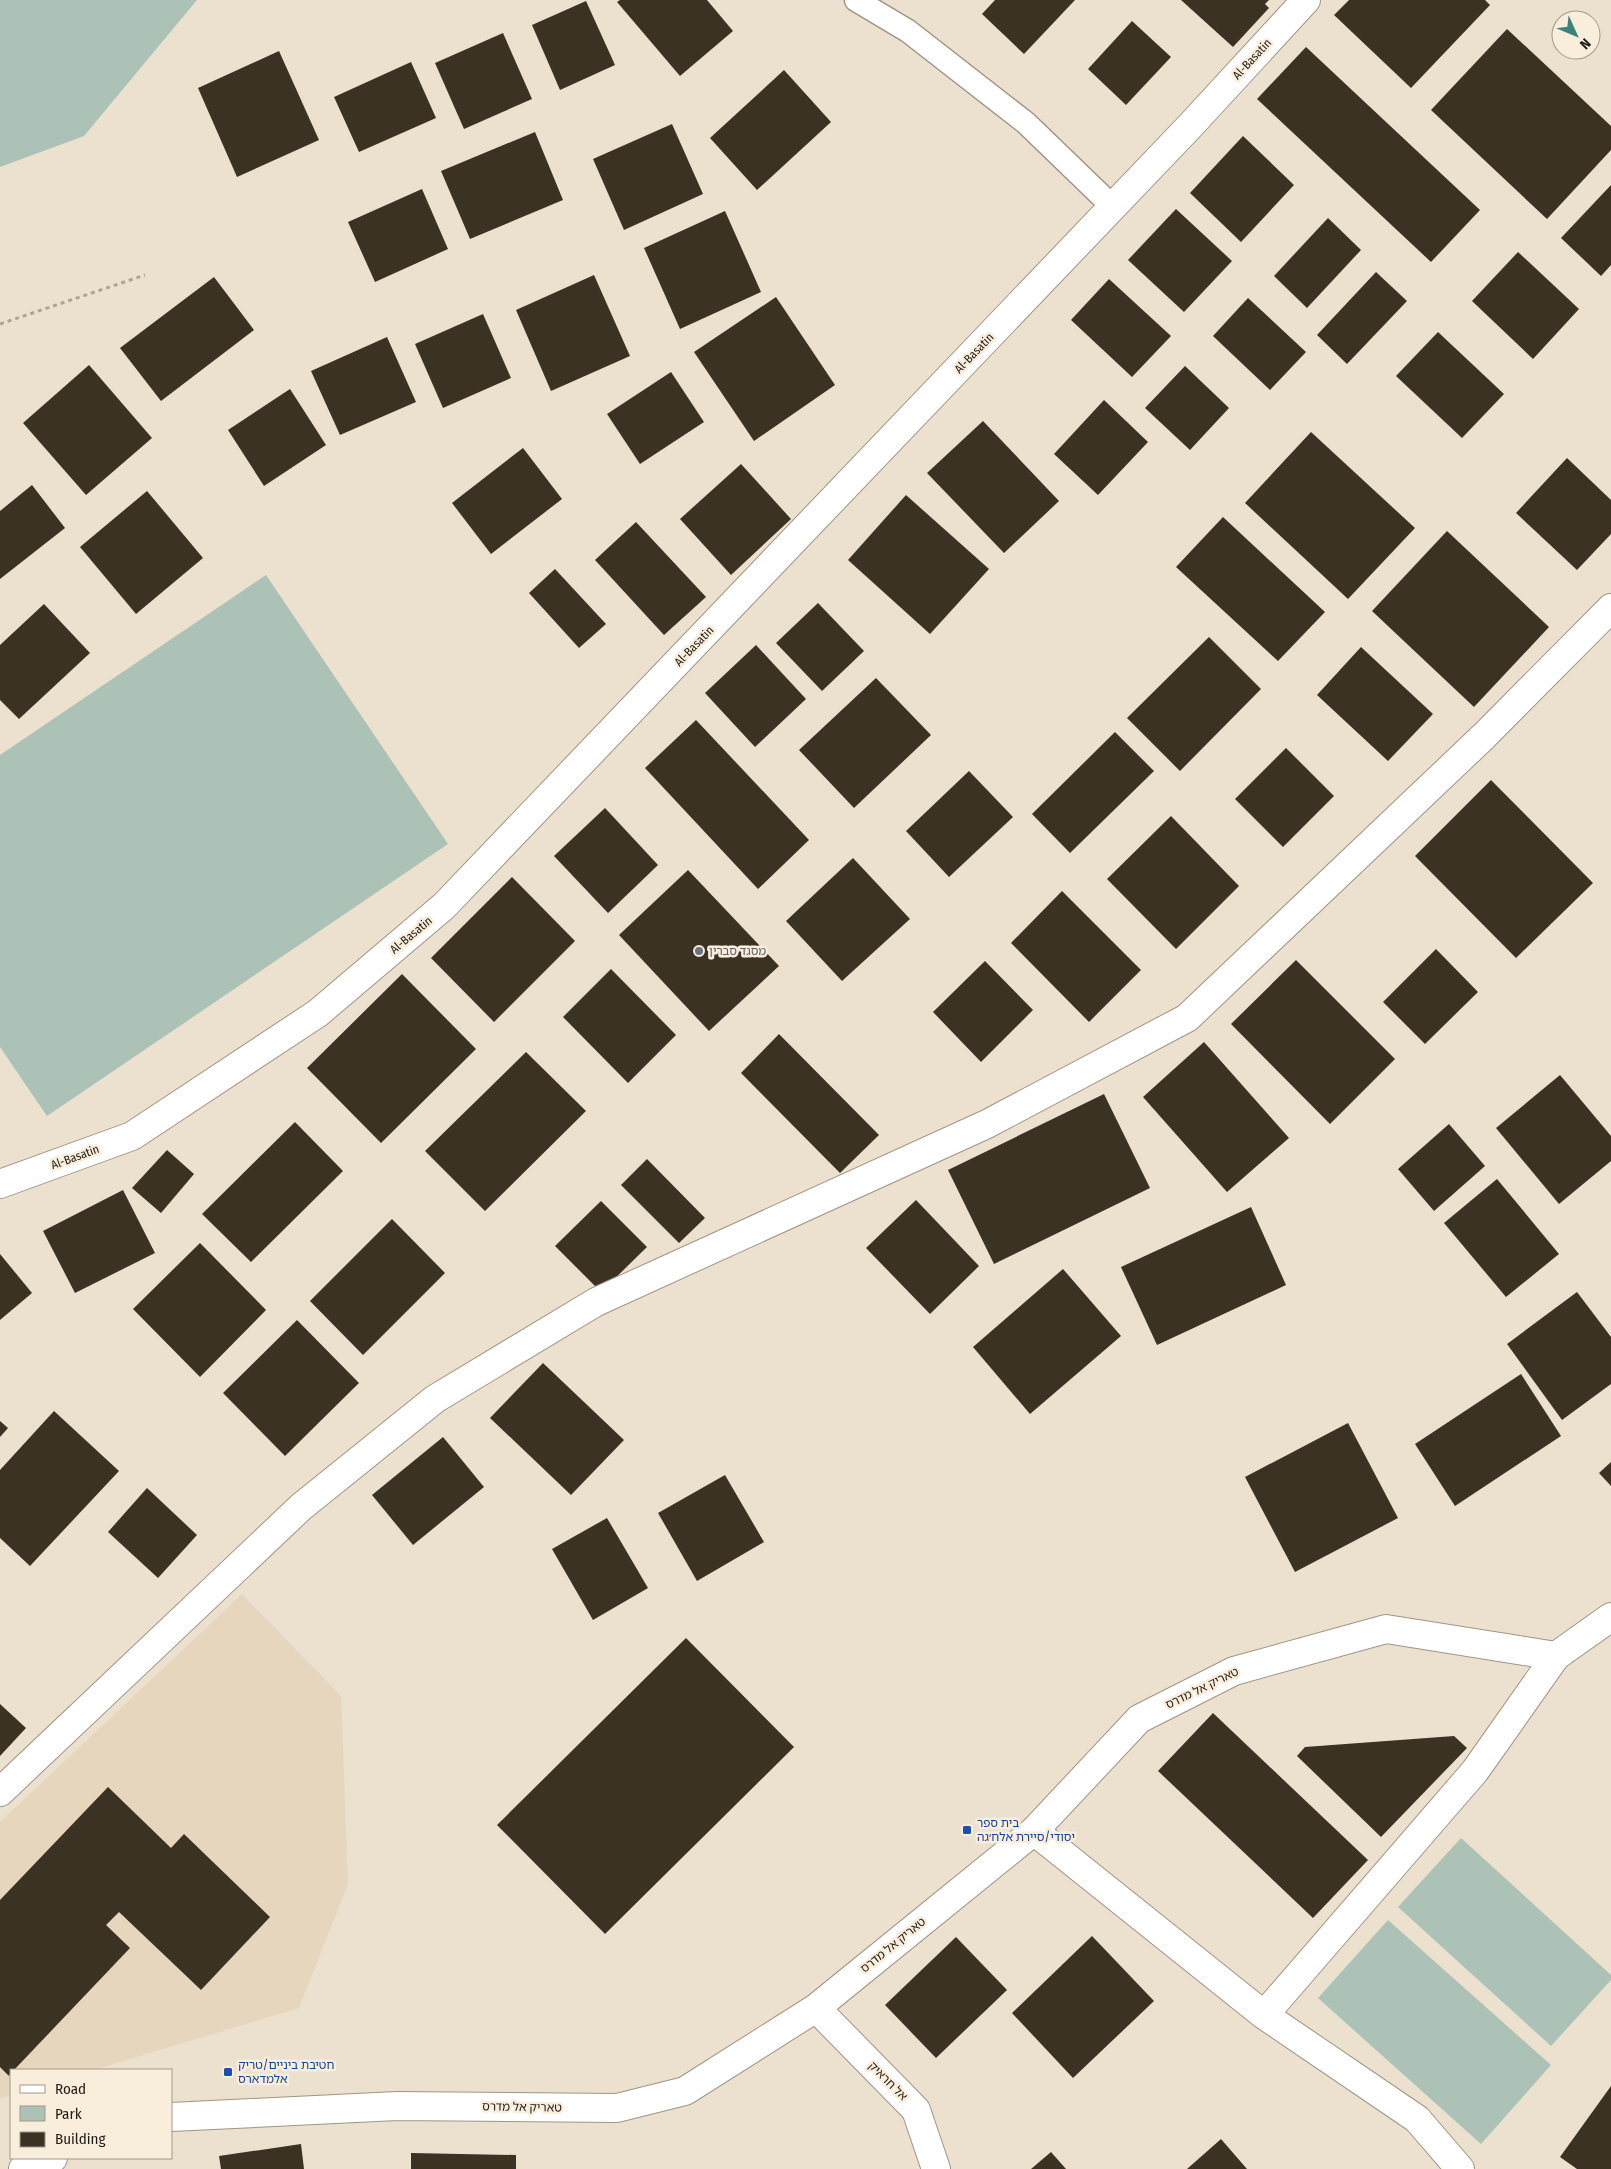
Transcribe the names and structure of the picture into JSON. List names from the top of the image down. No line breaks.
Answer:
{"streets":{"street":["Al-Basatin","טאריק אל מדרס","אל חראיק"]},"crossings":[["טאריק אל מדרס","אל חראיק"]],"places":{"other":["מסגד סברין"],"transit":["בית ספר יסודי/סיירת אלח׳גה","חטיבת ביניים/טריק אלמדארס"]},"legend":["Road","Park","Building"],"north":"bottom right"}
